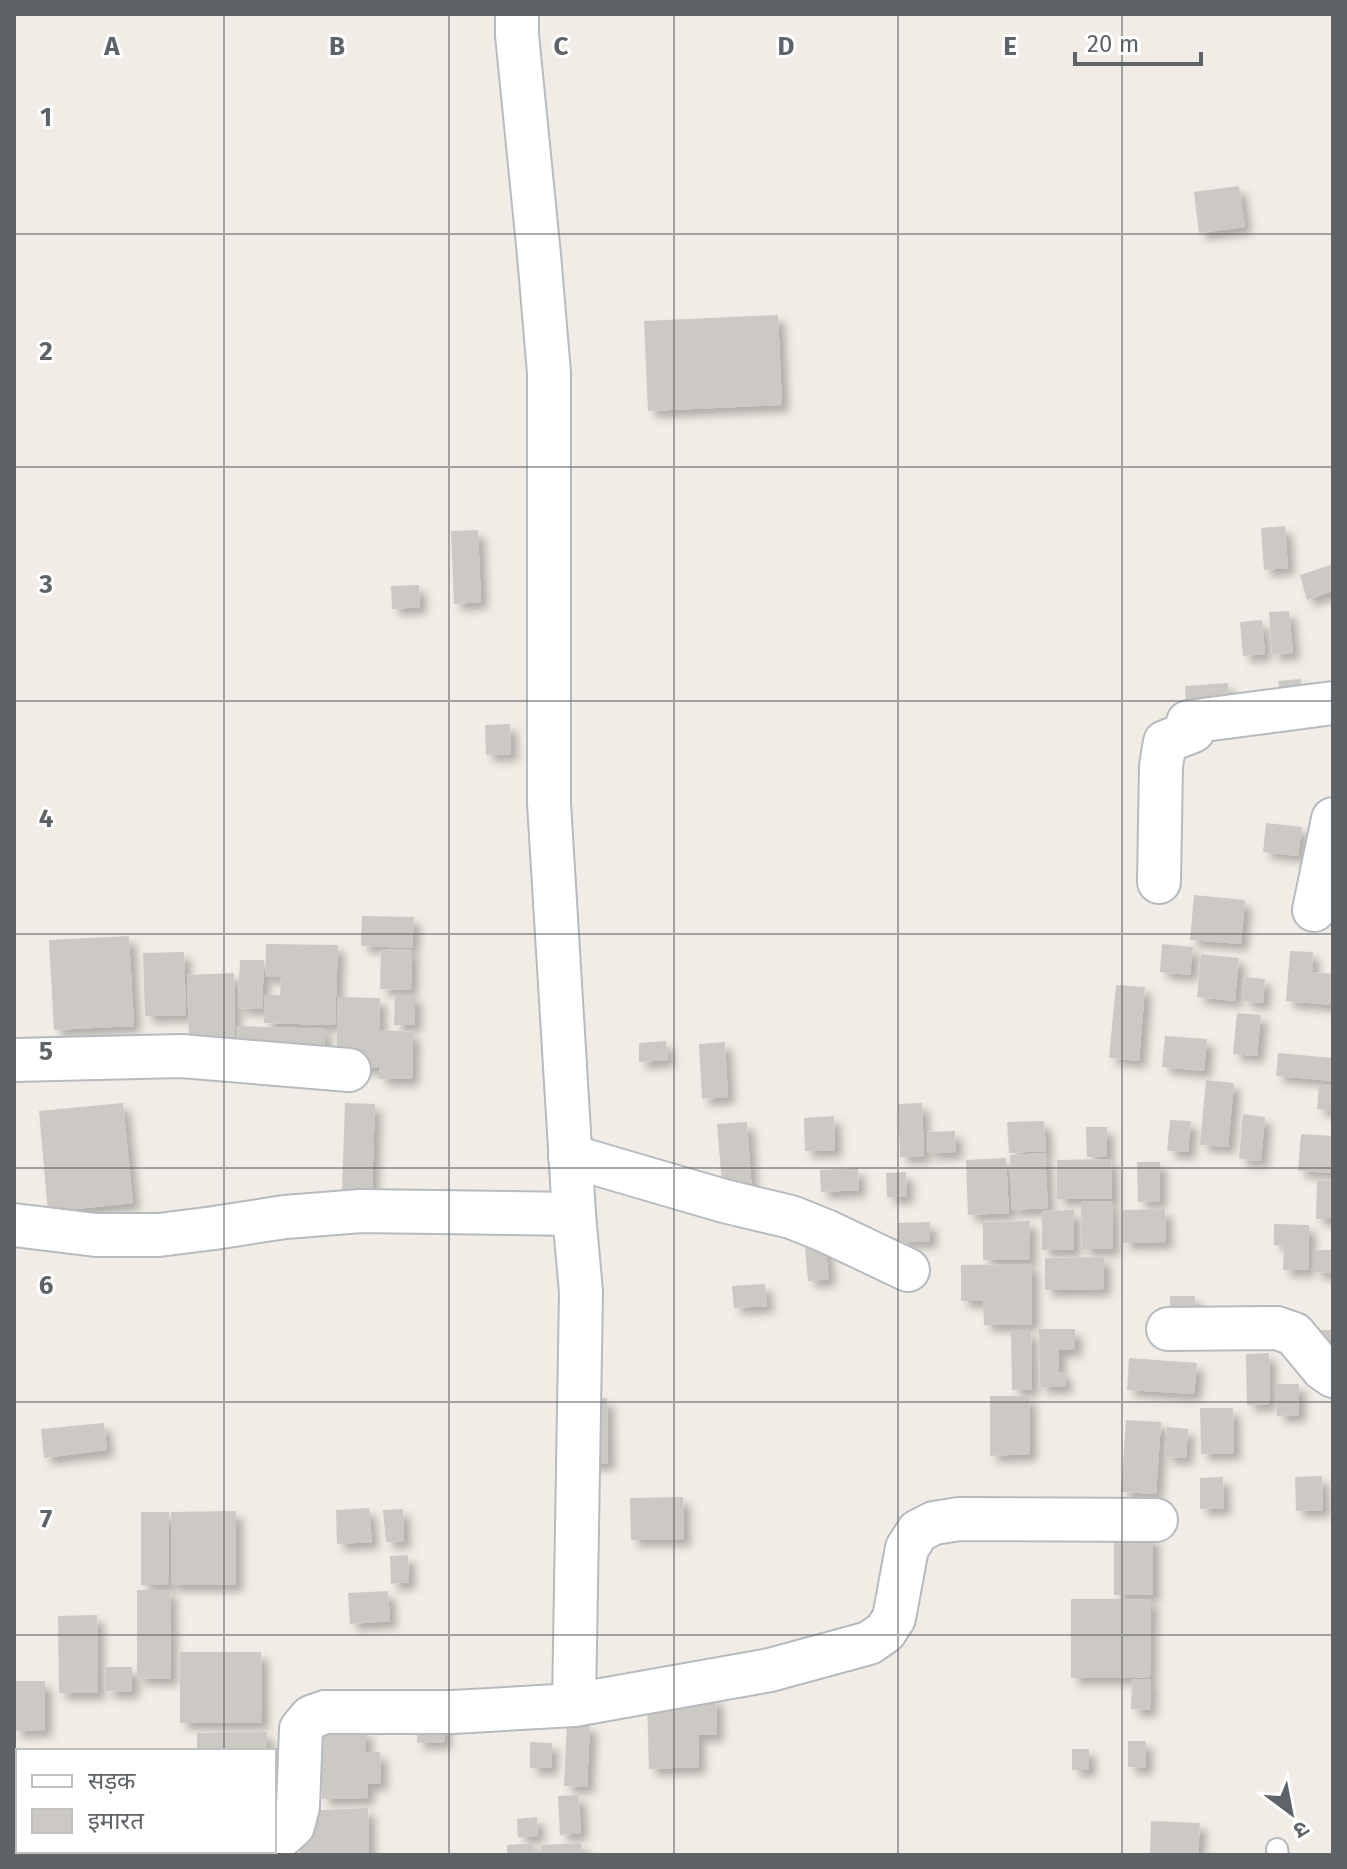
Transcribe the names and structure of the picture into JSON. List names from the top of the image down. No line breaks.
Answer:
{"legend":["सड़क","इमारत"],"scale_bar":"20 m","north":"bottom right","grid":{"columns":["A","B","C","D","E"],"rows":["1","2","3","4","5","6","7"]}}
